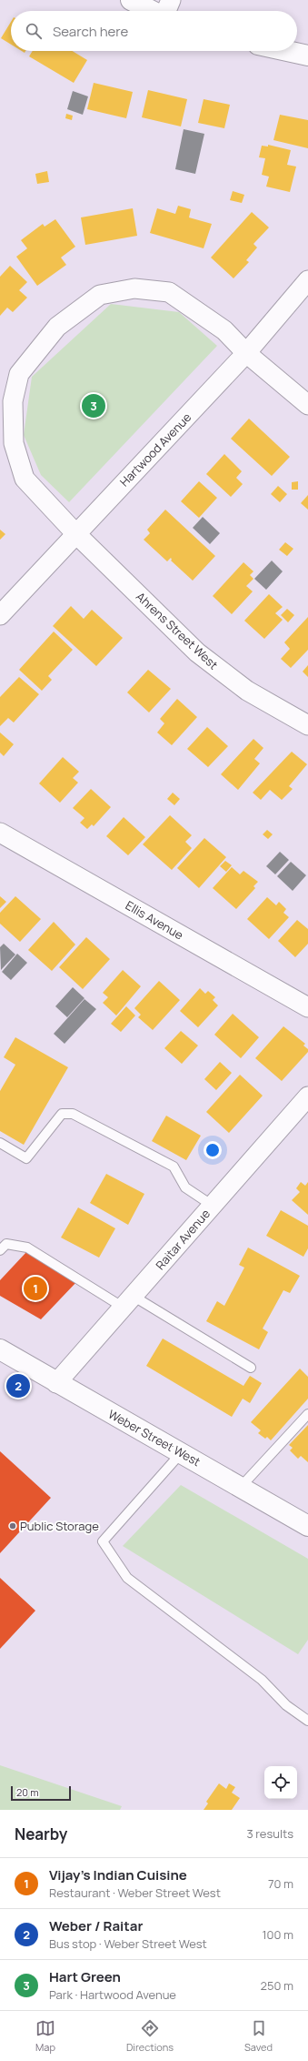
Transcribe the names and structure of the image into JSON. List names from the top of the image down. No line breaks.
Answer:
{"streets":{"main road":["Weber Street West"],"street":["Hartwood Avenue","Ahrens Street West","Ellis Avenue","Raitar Avenue"]},"crossings":[["Hartwood Avenue","Ahrens Street West"],["Raitar Avenue","Weber Street West"]],"places":["Public Storage"],"scale_bar":"20 m","page":{"search":"Search here","pins":["3","1","2"],"scale":"20 m","heading":["Nearby","3 results"],"list":[{"mark":"1","name":"Vijay's Indian Cuisine","note":"Restaurant · Weber Street West","value":"70 m"},{"mark":"2","name":"Weber / Raitar","note":"Bus stop · Weber Street West","value":"100 m"},{"mark":"3","name":"Hart Green","note":"Park · Hartwood Avenue","value":"250 m"}],"nav":["Map","Directions","Saved"]}}
